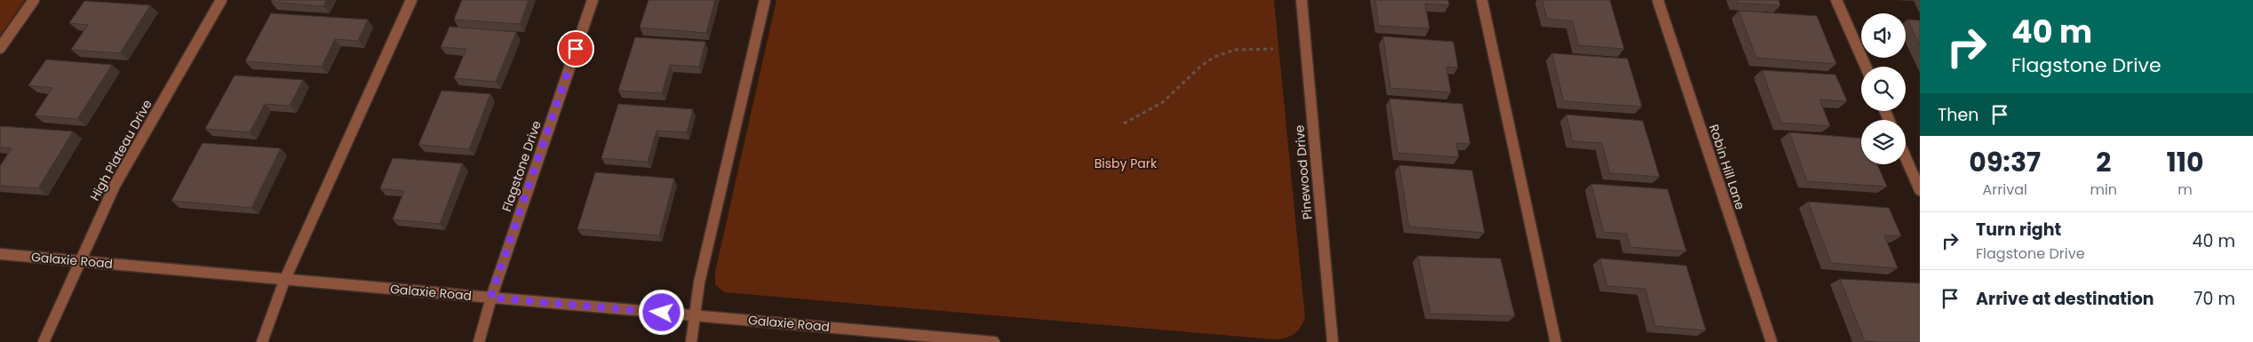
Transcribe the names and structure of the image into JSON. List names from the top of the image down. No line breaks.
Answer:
{"streets":{"street":["High Plateau Drive","Flagstone Drive","Robin Hill Lane","Pinewood Drive","Galaxie Road"]},"crossings":[["High Plateau Drive","Galaxie Road"],["Flagstone Drive","Galaxie Road"]],"parks":["Bisby Park"],"page":{"turn":["40 m","Flagstone Drive"],"then":"Then","eta":["09:37","Arrival","2","min","110","m"],"list":[{"name":"Turn right","note":"Flagstone Drive","value":"40 m"},{"name":"Arrive at destination","value":"70 m"}]}}
